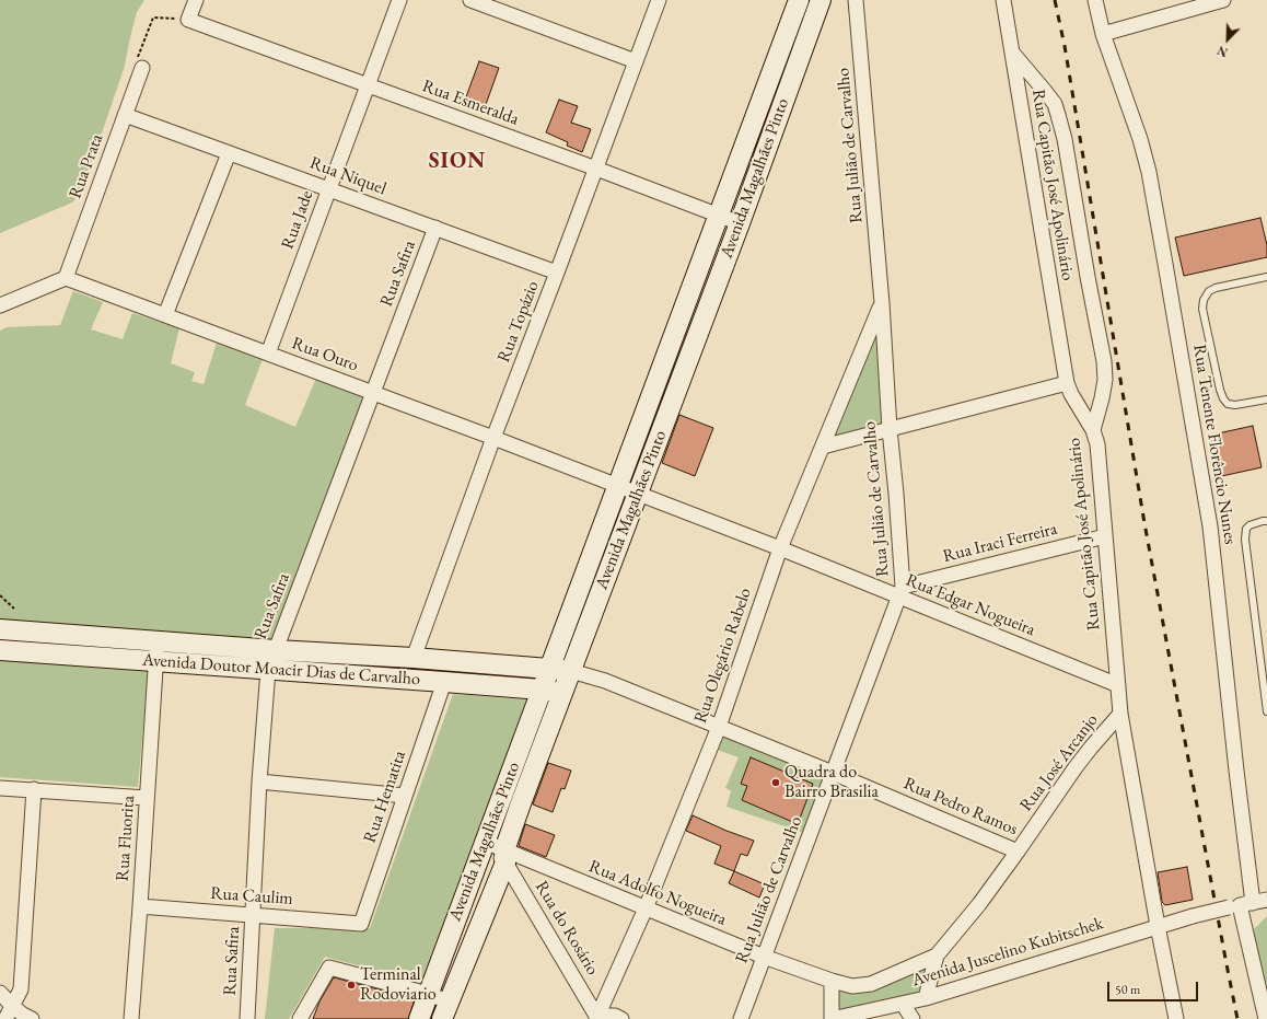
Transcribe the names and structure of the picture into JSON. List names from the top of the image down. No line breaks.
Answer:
{"streets":{"main road":["Avenida Magalhães Pinto","Avenida Doutor Moacir Dias de Carvalho"],"street":["Rua Esmeralda","Rua Julião de Carvalho","Rua Prata","Rua Niquel","Rua Capitão José Apolinário","Rua Jade","Rua Safira","Rua Topázio","Rua Ouro","Rua Tenente Florêncio Nunes","Rua Iraci Ferreira","Rua Edgar Nogueira","Rua Olegário Rabelo","Rua José Arcanjo","Rua Hematita","Rua Pedro Ramos","Rua Fluorita","Rua Adolfo Nogueira","Rua Caulim","Rua do Rosário","Avenida Juscelino Kubitschek"]},"crossings":[["Rua Esmeralda","Avenida Magalhães Pinto"],["Rua Esmeralda","Rua Jade"],["Rua Esmeralda","Rua Topázio"],["Rua Julião de Carvalho","Rua Iraci Ferreira"],["Rua Julião de Carvalho","Rua Edgar Nogueira"],["Rua Julião de Carvalho","Rua Olegário Rabelo"],["Rua Julião de Carvalho","Rua Pedro Ramos"],["Rua Julião de Carvalho","Rua Adolfo Nogueira"],["Rua Prata","Rua Niquel"],["Rua Prata","Rua Ouro"],["Rua Niquel","Rua Jade"],["Rua Niquel","Rua Safira"],["Rua Niquel","Rua Topázio"],["Avenida Magalhães Pinto","Rua Ouro"],["Avenida Magalhães Pinto","Rua Edgar Nogueira"],["Avenida Magalhães Pinto","Avenida Doutor Moacir Dias de Carvalho"],["Avenida Magalhães Pinto","Rua Pedro Ramos"],["Avenida Magalhães Pinto","Rua Adolfo Nogueira"],["Avenida Magalhães Pinto","Rua do Rosário"],["Rua Capitão José Apolinário","Rua Iraci Ferreira"],["Rua Capitão José Apolinário","Rua Edgar Nogueira"],["Rua Capitão José Apolinário","Rua José Arcanjo"],["Rua Capitão José Apolinário","Avenida Juscelino Kubitschek"],["Rua Jade","Rua Ouro"],["Rua Safira","Rua Ouro"],["Rua Safira","Avenida Doutor Moacir Dias de Carvalho"],["Rua Safira","Rua Caulim"],["Rua Topázio","Rua Ouro"],["Rua Topázio","Avenida Doutor Moacir Dias de Carvalho"],["Rua Ouro","Rua Edgar Nogueira"],["Rua Tenente Florêncio Nunes","Avenida Juscelino Kubitschek"],["Rua Iraci Ferreira","Rua Edgar Nogueira"],["Rua Edgar Nogueira","Rua Olegário Rabelo"],["Rua Olegário Rabelo","Rua Pedro Ramos"],["Rua Olegário Rabelo","Rua Adolfo Nogueira"],["Rua Olegário Rabelo","Rua do Rosário"],["Avenida Doutor Moacir Dias de Carvalho","Rua Hematita"],["Avenida Doutor Moacir Dias de Carvalho","Rua Pedro Ramos"],["Avenida Doutor Moacir Dias de Carvalho","Rua Fluorita"],["Rua José Arcanjo","Rua Pedro Ramos"],["Rua José Arcanjo","Rua Adolfo Nogueira"],["Rua Hematita","Rua Caulim"],["Rua Fluorita","Rua Caulim"],["Rua Adolfo Nogueira","Rua do Rosário"]],"districts":["SION"],"places":["Quadra do Bairro Brasilia","Terminal Rodoviario"],"scale_bar":"50 m","north":"bottom left"}
